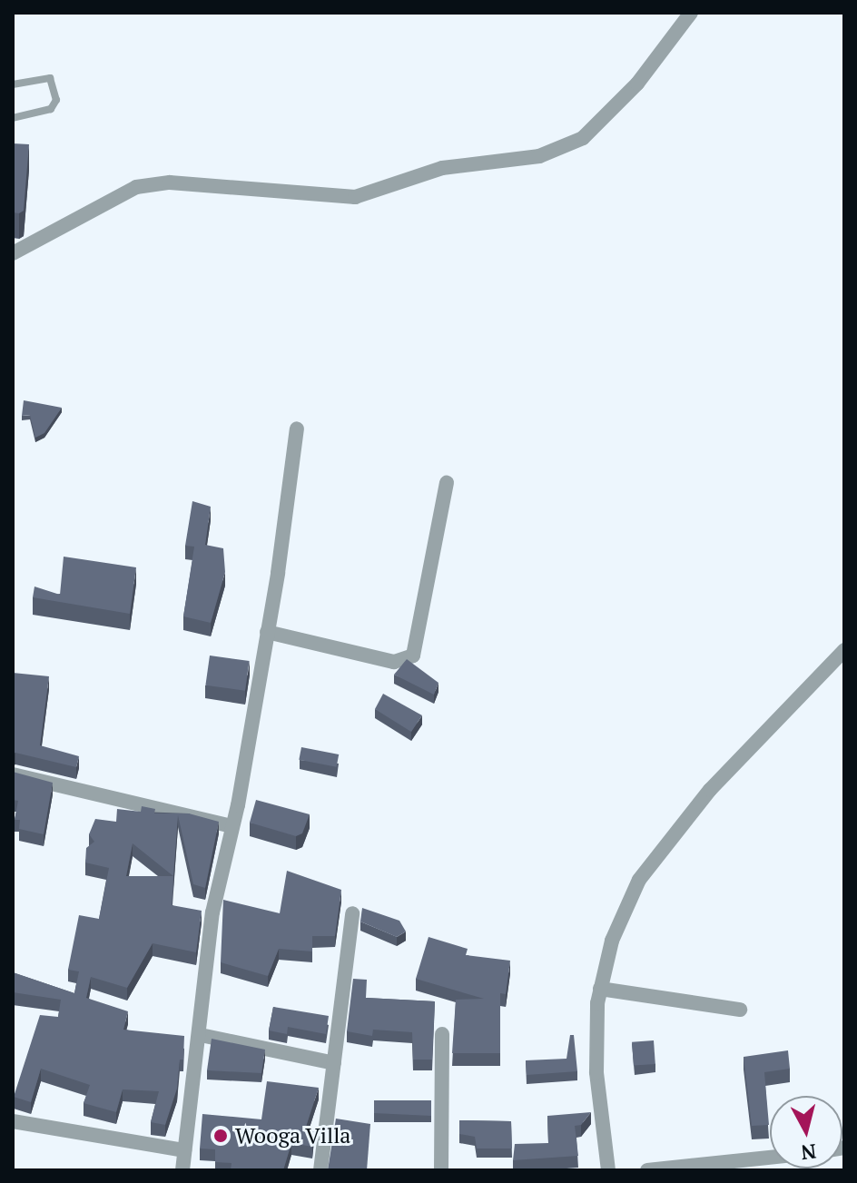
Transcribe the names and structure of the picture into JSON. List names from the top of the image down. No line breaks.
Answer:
{"places":["Wooga Villa"],"north":"bottom"}
